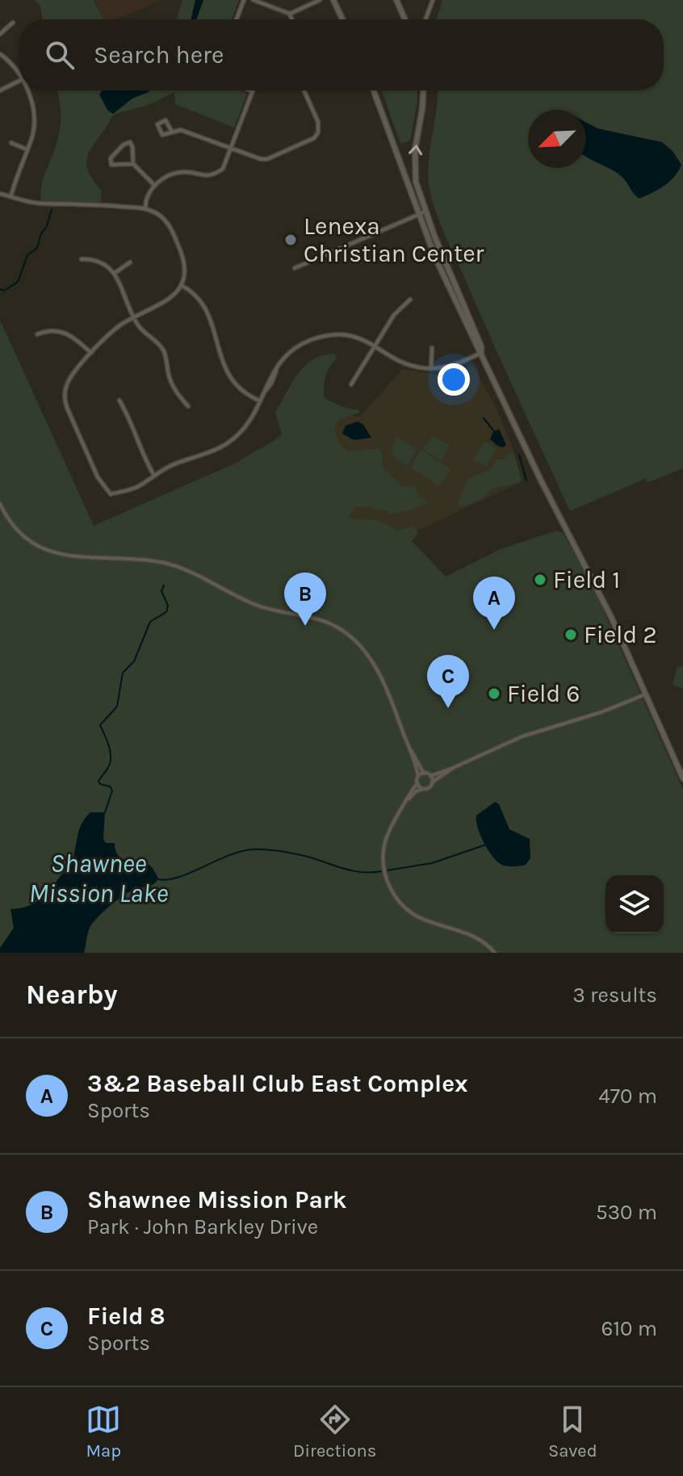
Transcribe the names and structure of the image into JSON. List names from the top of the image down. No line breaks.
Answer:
{"water":["Shawnee Mission Lake"],"places":["Lenexa Christian Center","Field 1","Field 2","Field 6"],"north":"bottom left","page":{"search":"Search here","pins":["B","A","C"],"heading":["Nearby","3 results"],"list":[{"mark":"A","name":"3&2 Baseball Club East Complex","note":"Sports","value":"470 m"},{"mark":"B","name":"Shawnee Mission Park","note":"Park · John Barkley Drive","value":"530 m"},{"mark":"C","name":"Field 8","note":"Sports","value":"610 m"}],"nav":["Map","Directions","Saved"]}}
